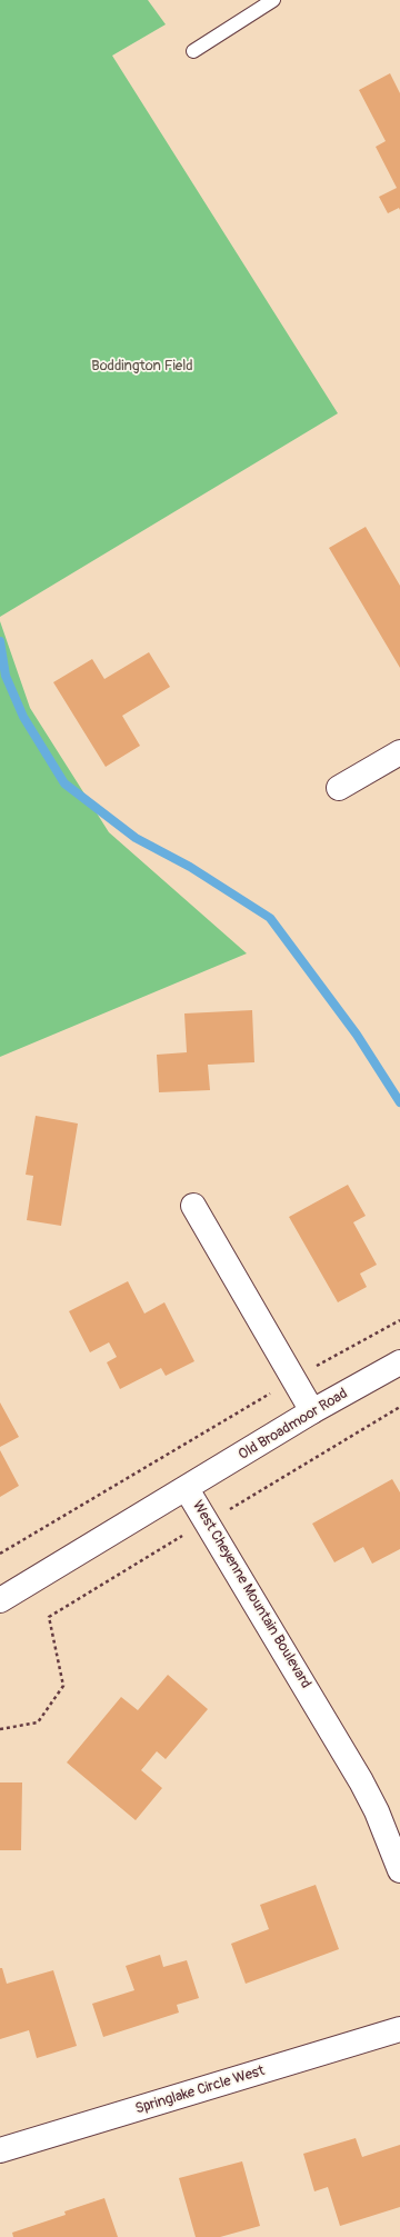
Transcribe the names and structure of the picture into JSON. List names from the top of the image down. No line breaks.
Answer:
{"streets":{"street":["Old Broadmoor Road","West Cheyenne Mountain Boulevard","Springlake Circle West"]},"crossings":[["Old Broadmoor Road","West Cheyenne Mountain Boulevard"]],"parks":["Boddington Field"]}
